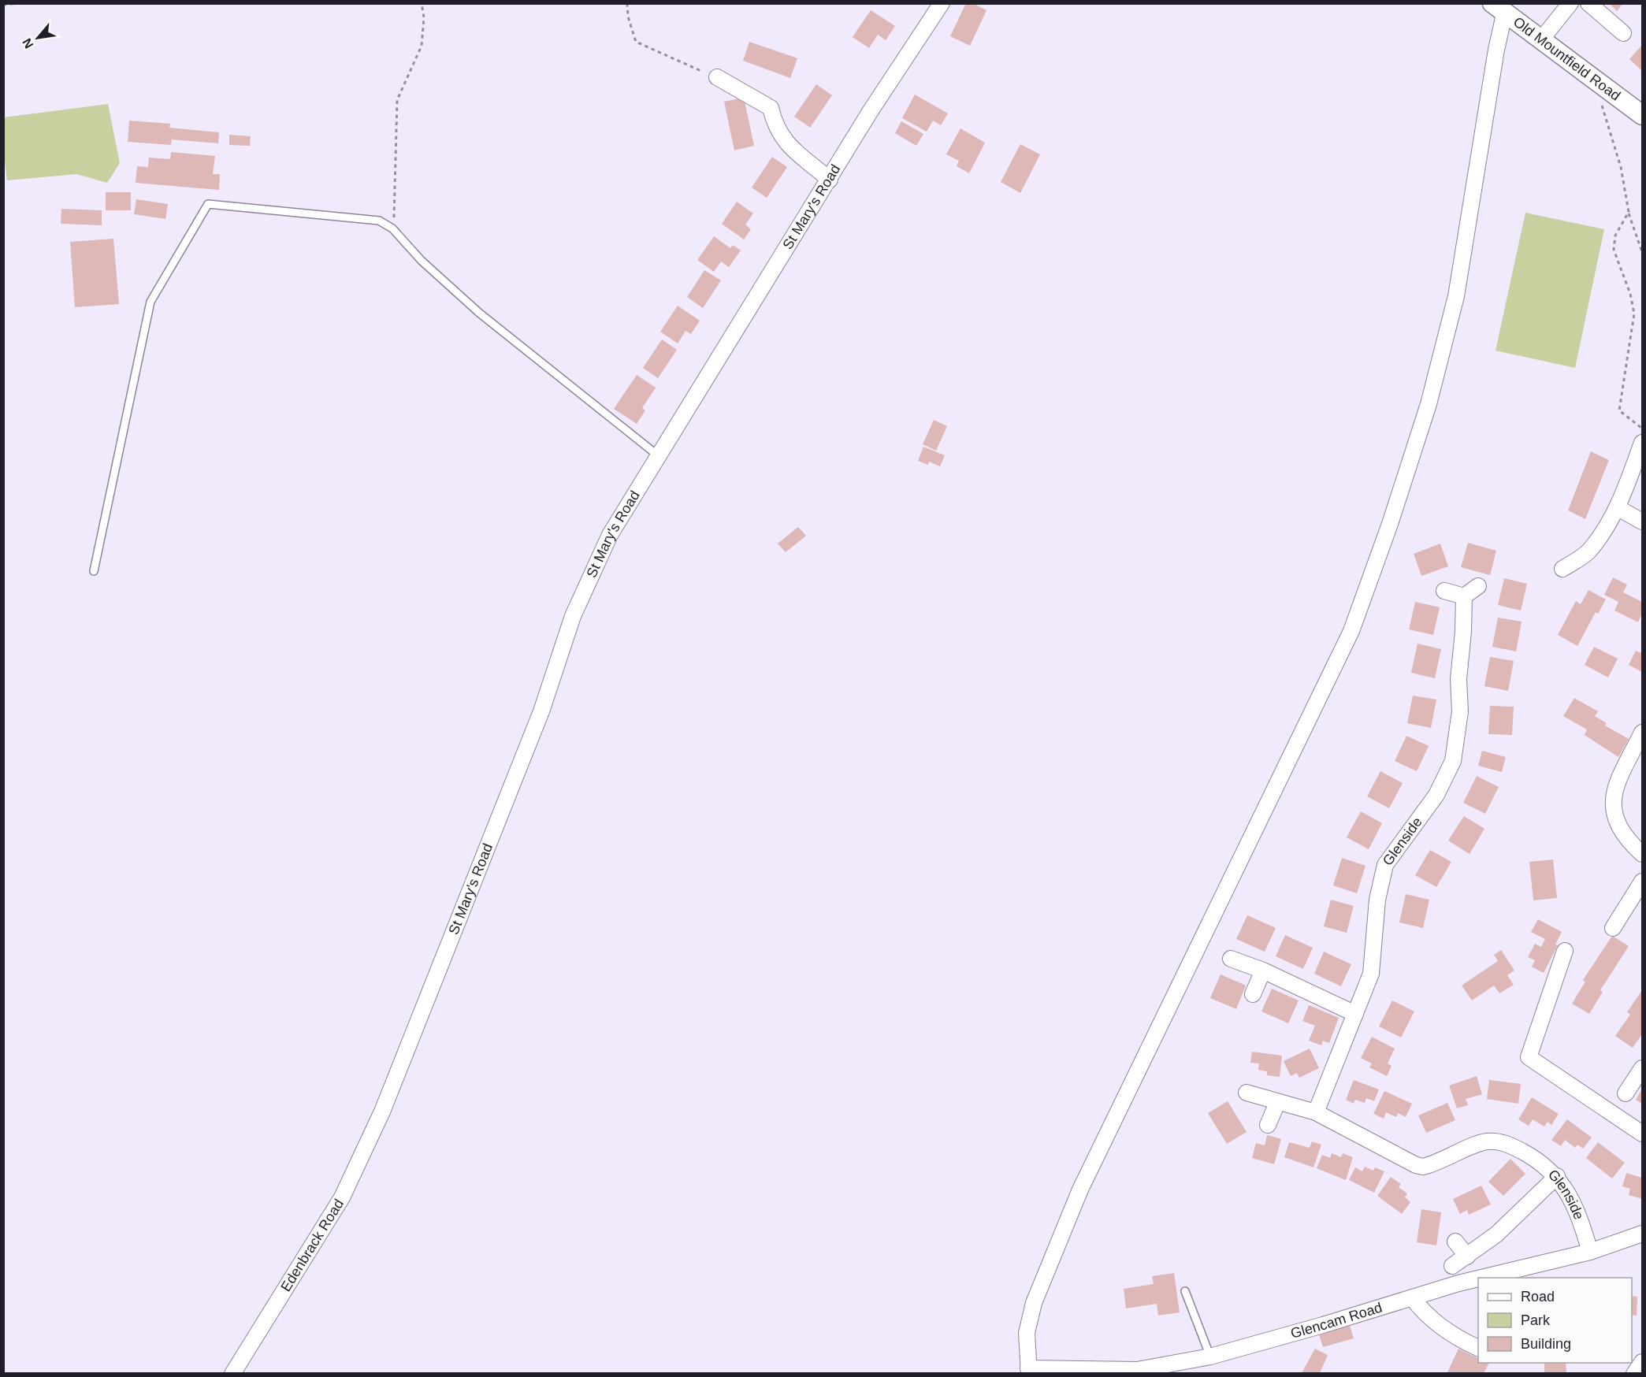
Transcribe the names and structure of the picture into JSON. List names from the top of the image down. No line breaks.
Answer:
{"streets":{"street":["Old Mountfield Road","St Mary's Road","Glenside","Edenbrack Road","Glencam Road"]},"crossings":[["St Mary's Road","Edenbrack Road"],["Glenside","Glencam Road"]],"legend":["Road","Park","Building"],"north":"bottom left"}
